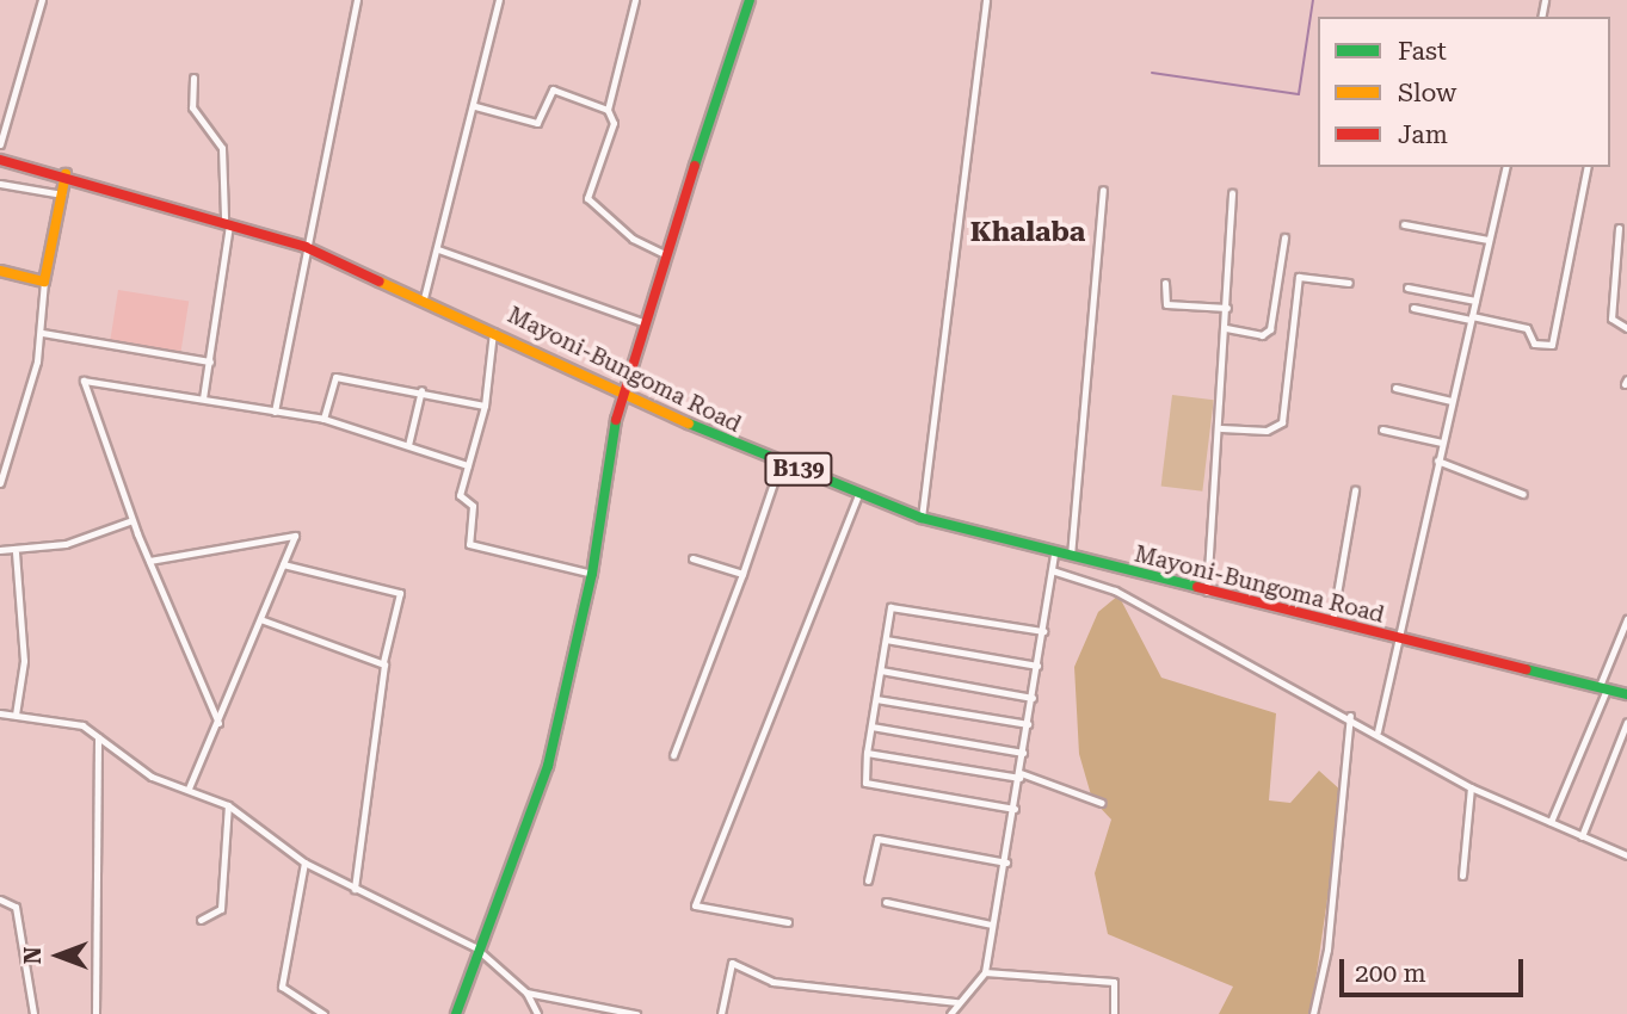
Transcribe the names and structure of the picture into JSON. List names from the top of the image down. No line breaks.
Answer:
{"streets":{"main road":["Mayoni-Bungoma Road","B139"]},"districts":["Khalaba"],"legend":["Fast","Slow","Jam"],"scale_bar":"200 m","north":"left"}
